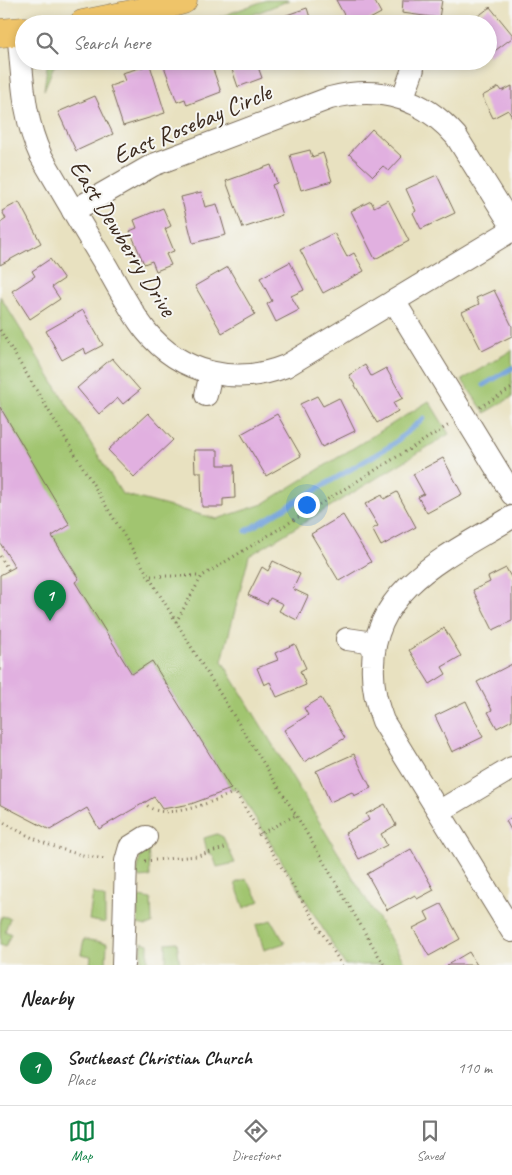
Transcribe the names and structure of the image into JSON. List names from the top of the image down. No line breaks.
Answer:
{"streets":{"street":["East Rosebay Circle","East Dewberry Drive"]},"crossings":[["East Rosebay Circle","East Dewberry Drive"]],"page":{"search":"Search here","pins":"1","heading":"Nearby","list":[{"mark":"1","name":"Southeast Christian Church","note":"Place","value":"110 m"}],"nav":["Map","Directions","Saved"]}}
